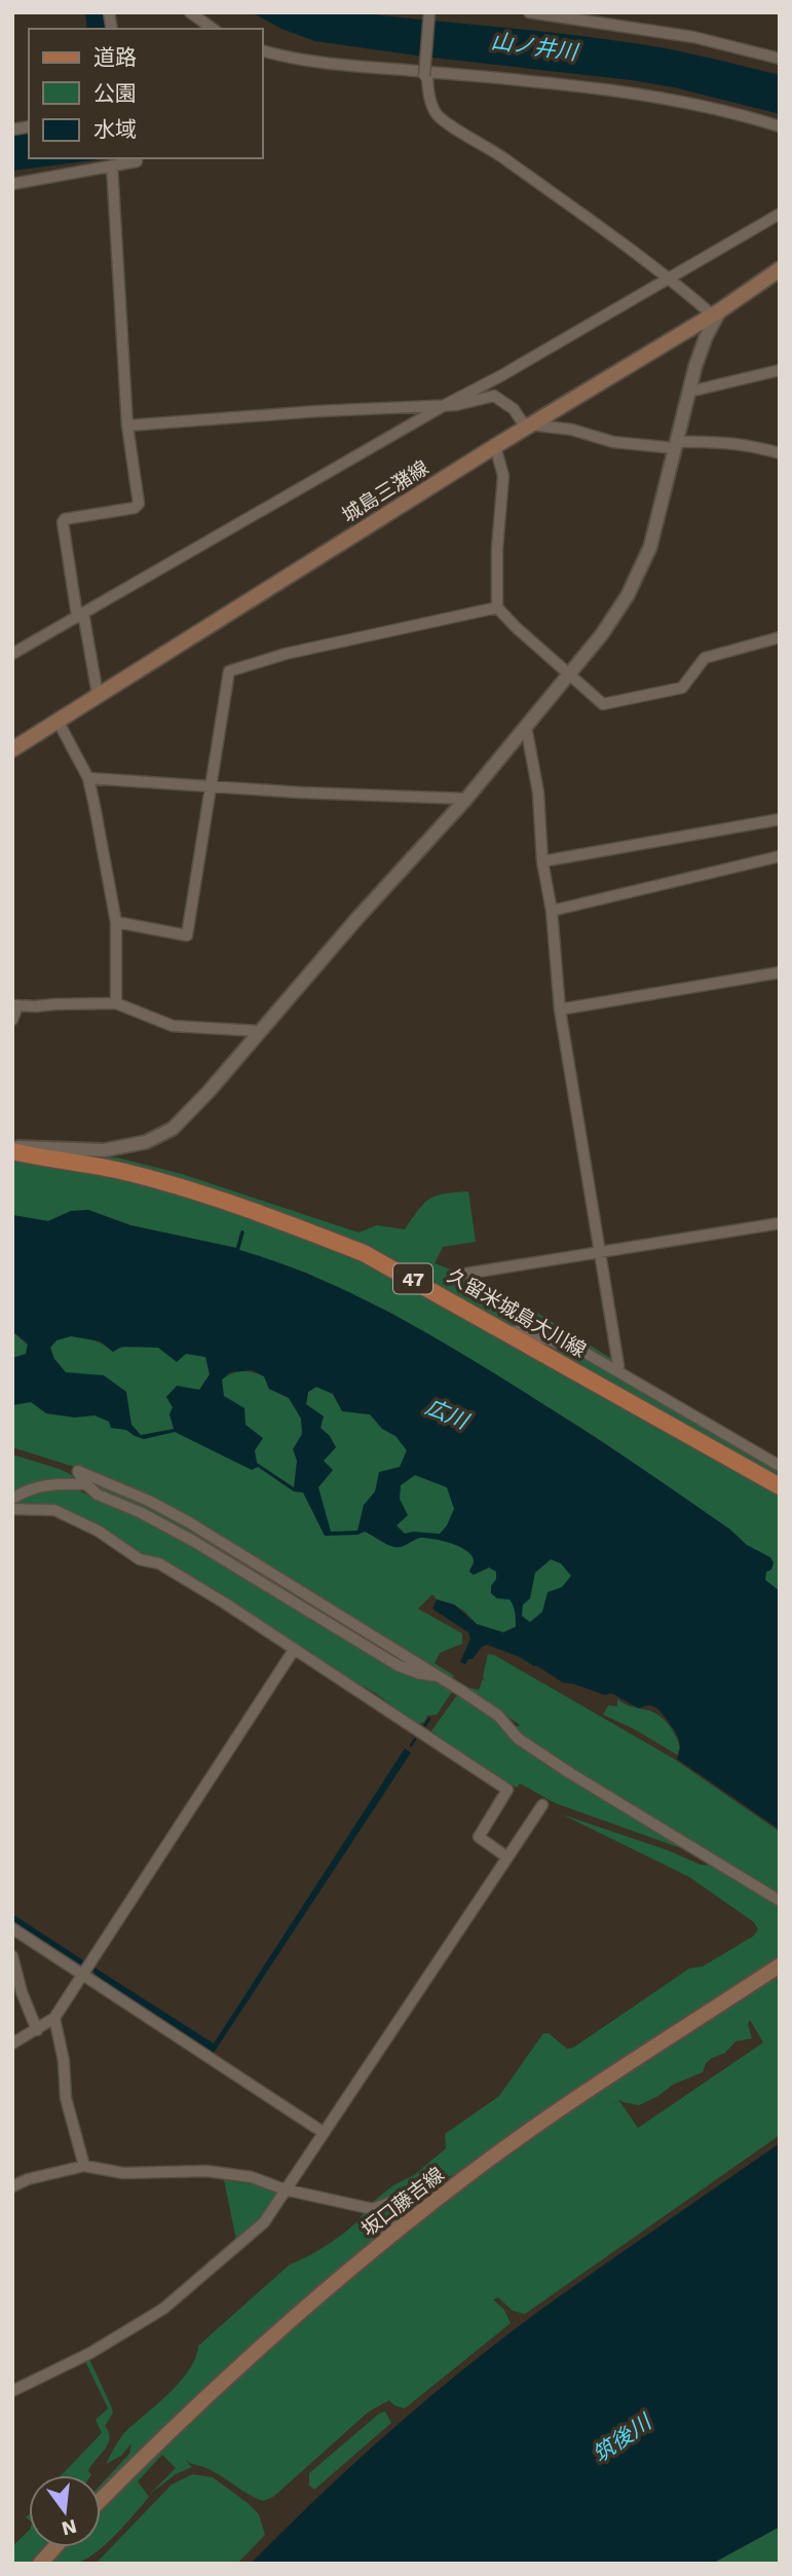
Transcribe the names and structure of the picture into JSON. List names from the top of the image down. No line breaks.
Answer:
{"streets":{"main road":["城島三潴線","47","久留米城島大川線","坂口藤吉線"]},"water":["山ノ井川","広川","筑後川"],"legend":["道路","公園","水域"],"north":"bottom"}
